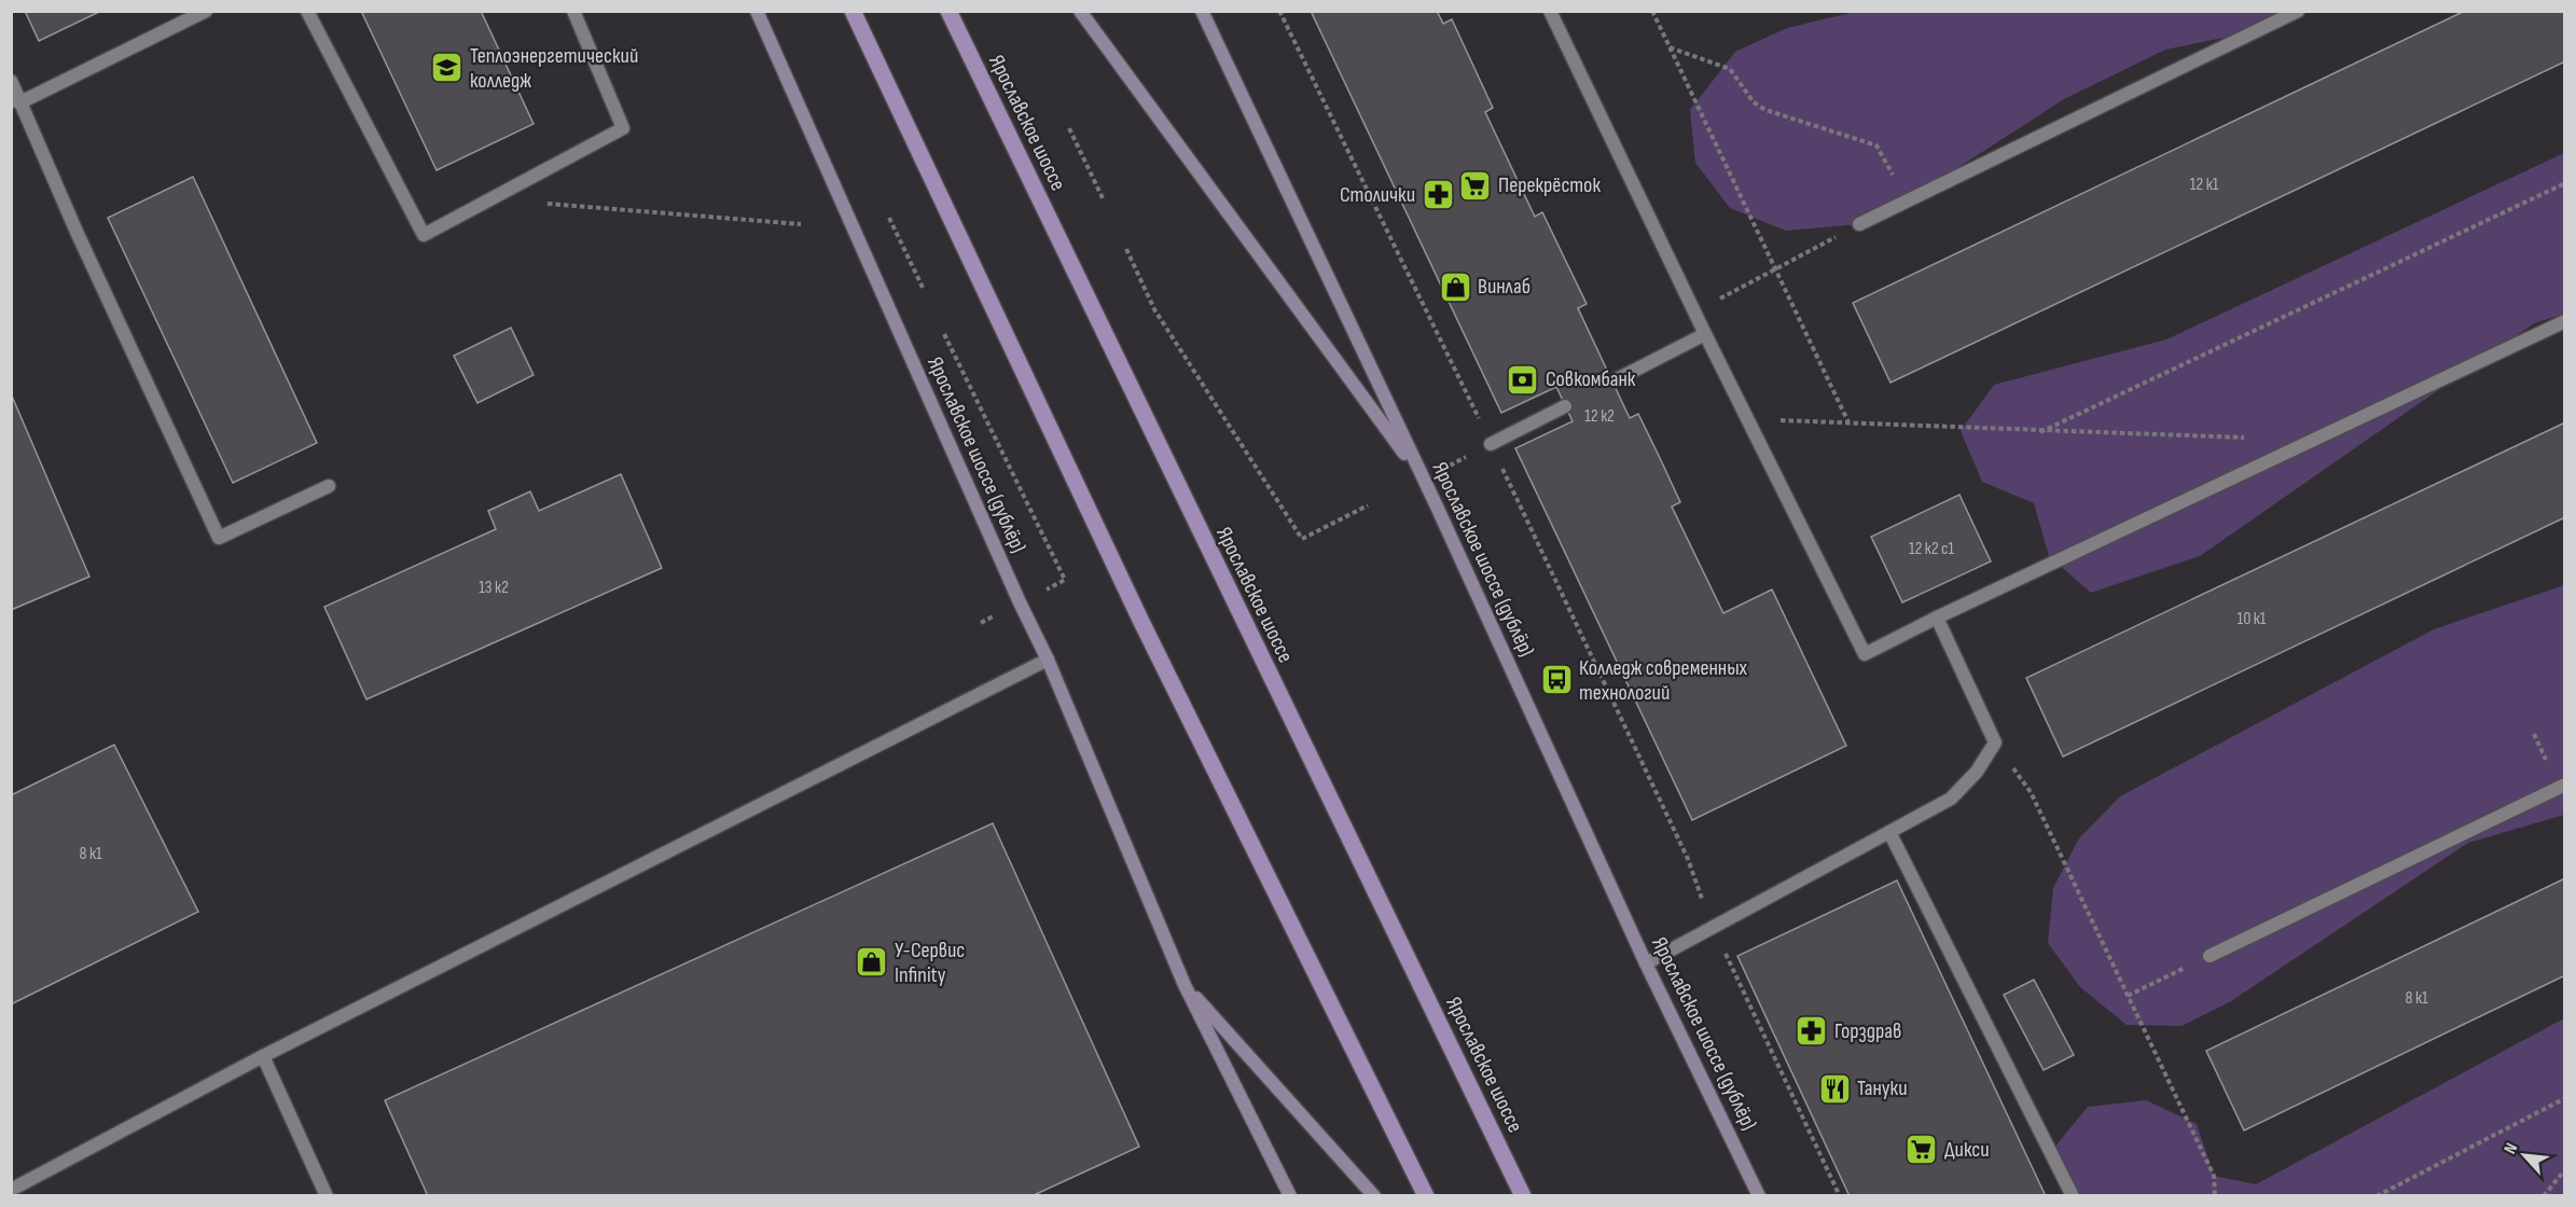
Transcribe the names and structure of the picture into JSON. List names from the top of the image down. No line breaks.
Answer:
{"streets":{"main road":["Ярославское шоссе"],"street":["Ярославское шоссе (дублёр)"]},"places":{"school or university":["Теплоэнергетический колледж"],"supermarket":["Перекрёсток","Дикси"],"pharmacy":["Столички","Горздрав"],"shop":["Винлаб","У-Сервис Infinity"],"bank":["Совкомбанк"],"bus stop":["Колледж современных технологий"],"restaurant":["Тануки"]},"house_numbers":["12 к1","12 к2","12 к2 с1","13 к2","10 к1","8 к1","8 к1"],"north":"top left"}
